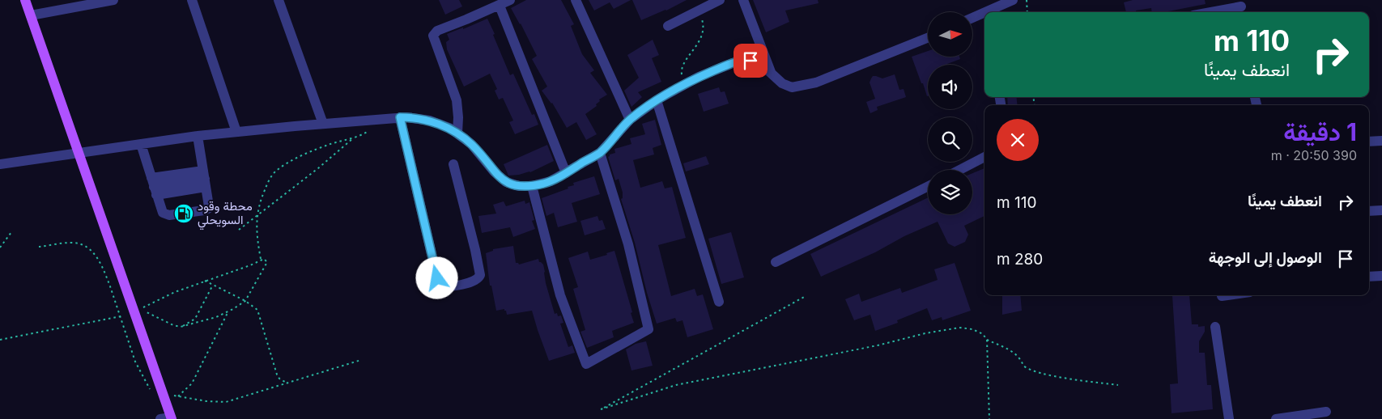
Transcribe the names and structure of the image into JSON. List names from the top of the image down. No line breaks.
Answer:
{"places":{"fuel station":["محطة وقود السويحلي"]},"north":"right","page":{"turn":["110 m","انعطف يمينًا"],"heading":["1 دقيقة","390 m · 20:50"],"list":[{"name":"انعطف يمينًا","value":"110 m"},{"name":"الوصول إلى الوجهة","value":"280 m"}]}}
